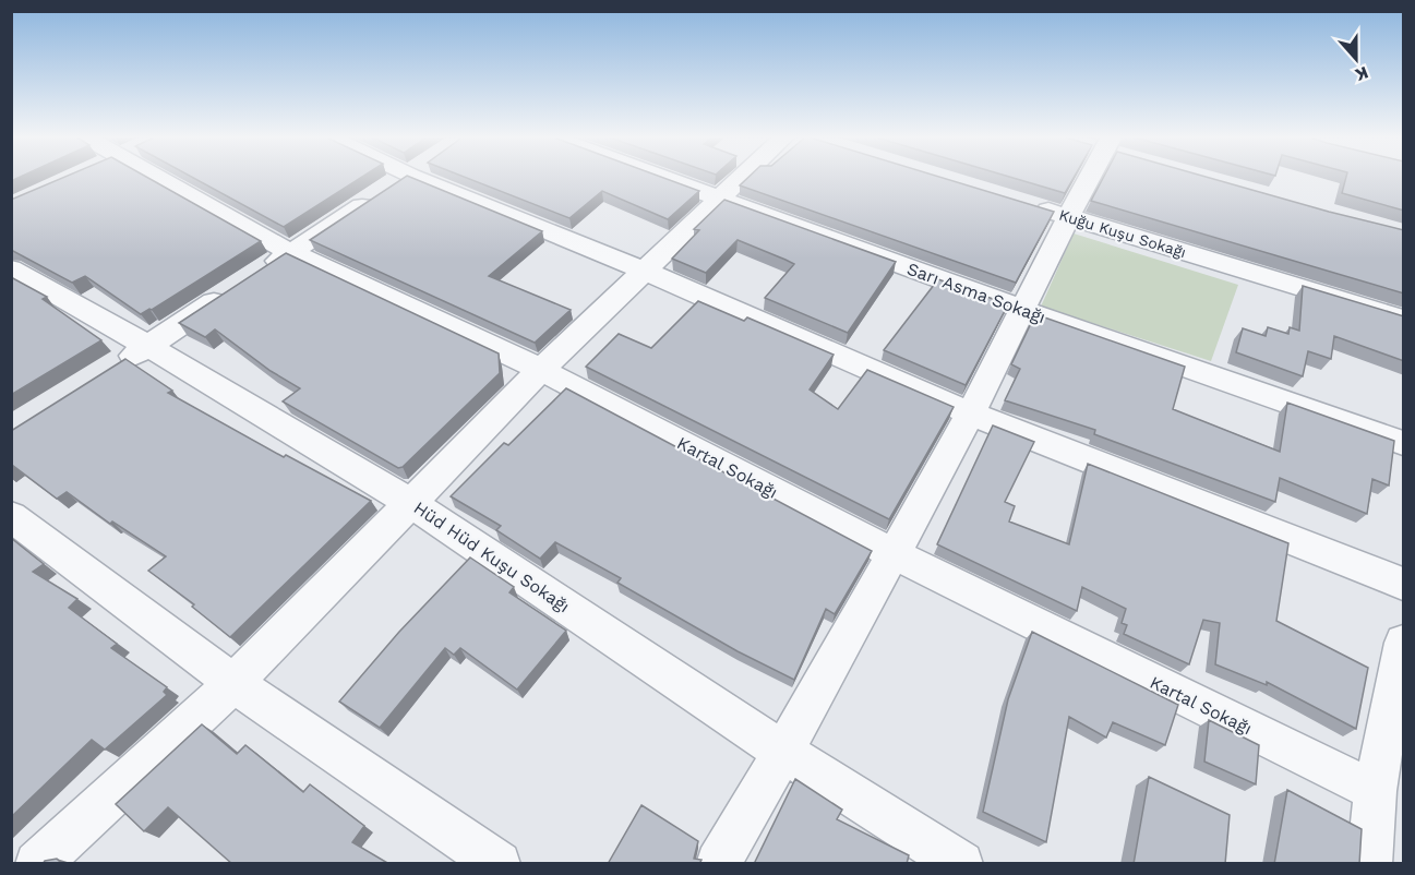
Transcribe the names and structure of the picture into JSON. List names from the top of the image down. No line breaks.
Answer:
{"streets":{"street":["Kuğu Kuşu Sokağı","Sarı Asma Sokağı","Kartal Sokağı","Hüd Hüd Kuşu Sokağı"]},"north":"bottom"}
